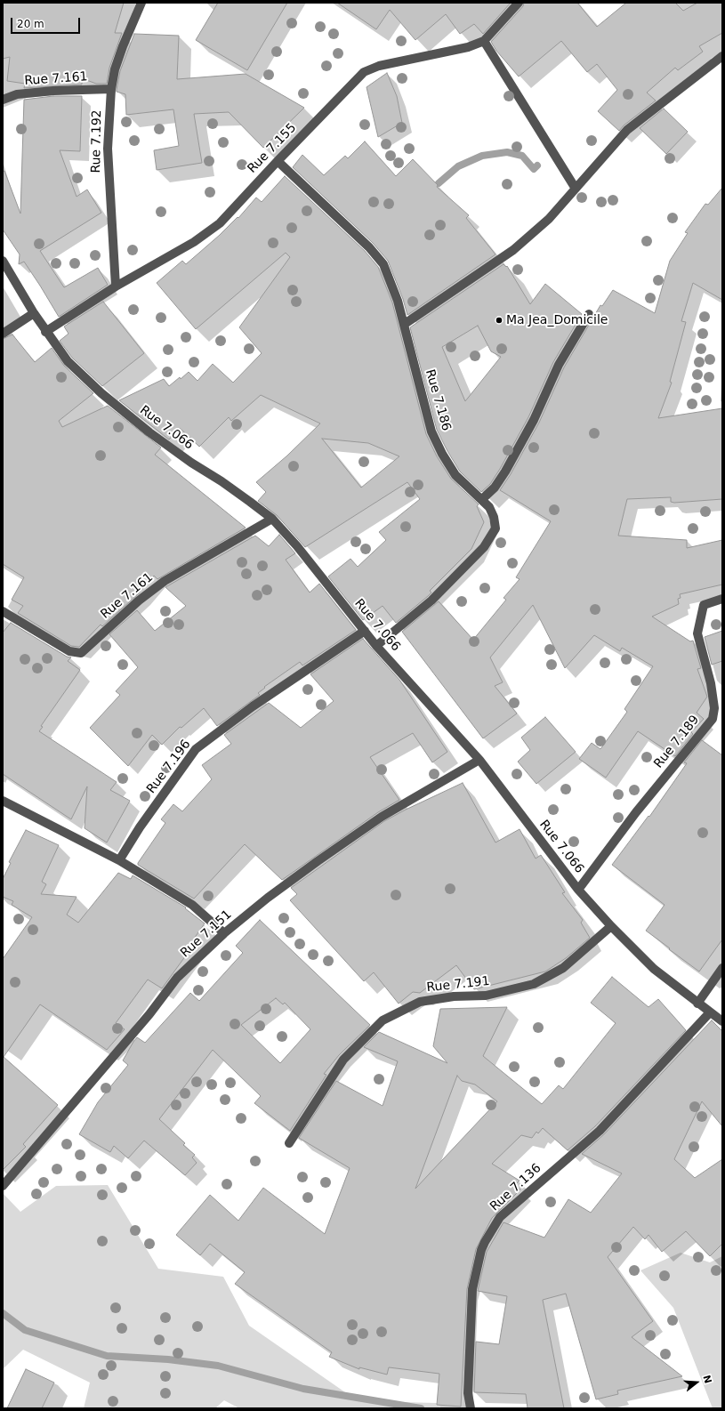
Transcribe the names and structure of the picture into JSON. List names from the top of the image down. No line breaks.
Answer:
{"streets":{"street":["Rue 7.161","Rue 7.192","Rue 7.155","Rue 7.186","Rue 7.066","Rue 7.189","Rue 7.196","Rue 7.151","Rue 7.191","Rue 7.136"]},"crossings":[["Rue 7.161","Rue 7.192"],["Rue 7.161","Rue 7.066"],["Rue 7.192","Rue 7.155"],["Rue 7.155","Rue 7.186"],["Rue 7.155","Rue 7.066"],["Rue 7.186","Rue 7.066"],["Rue 7.066","Rue 7.189"],["Rue 7.066","Rue 7.196"],["Rue 7.066","Rue 7.151"],["Rue 7.066","Rue 7.191"],["Rue 7.066","Rue 7.136"]],"places":["Ma Jea_Domicile"],"scale_bar":"20 m","north":"right"}
